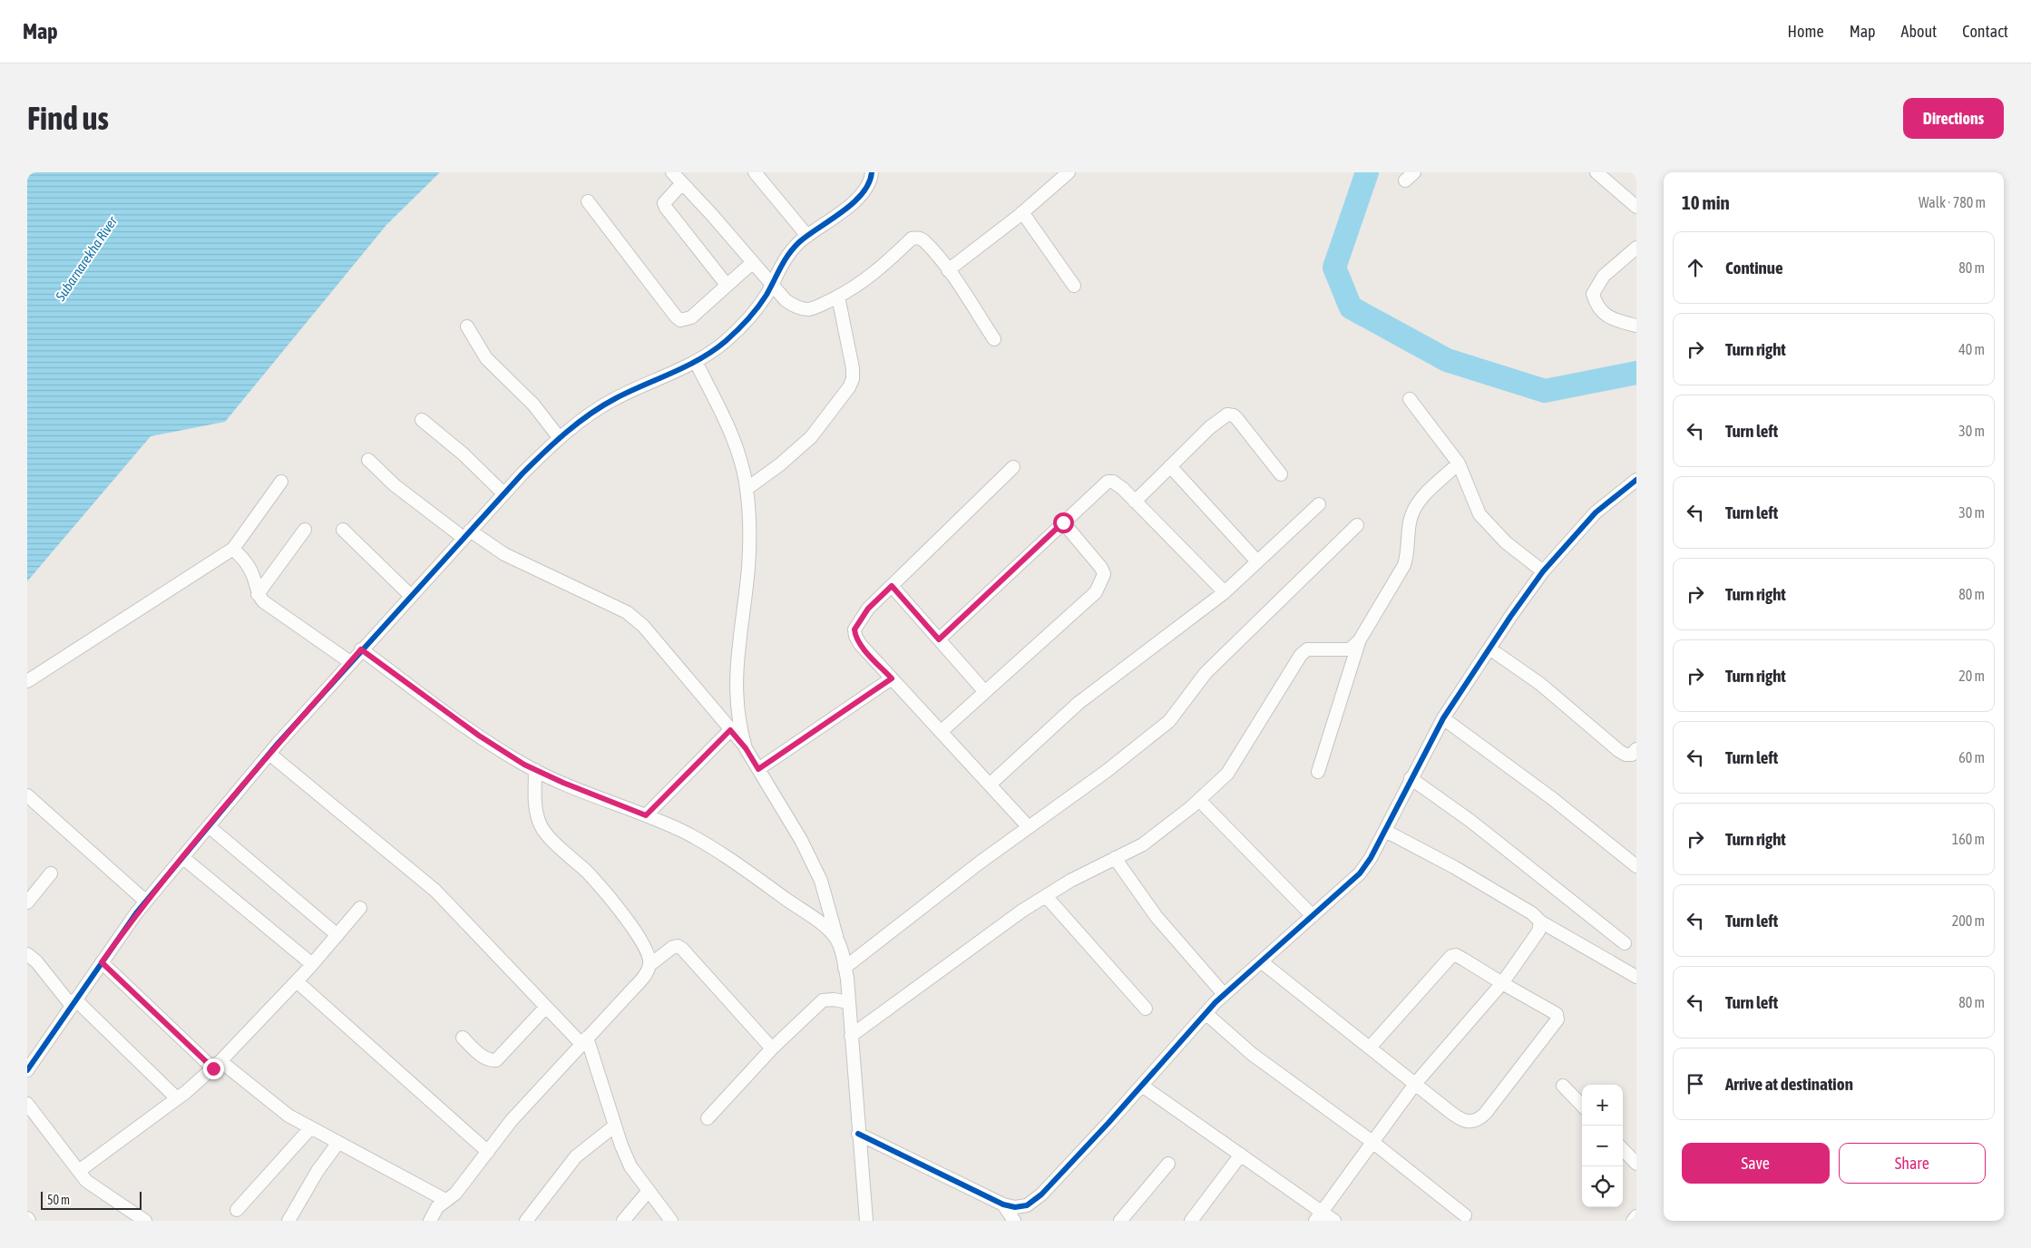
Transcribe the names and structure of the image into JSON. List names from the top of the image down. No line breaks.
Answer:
{"water":["Subarnarekha River"],"scale_bar":"50 m","page":{"header":"Map","nav":["Home","Map","About","Contact"],"buttons":["Directions",["Save","Share"]],"title":"Find us","heading":["10 min","Walk · 780 m"],"list":[["Continue","80 m"],["Turn right","40 m"],["Turn left","30 m"],["Turn left","30 m"],["Turn right","80 m"],["Turn right","20 m"],["Turn left","60 m"],["Turn right","160 m"],["Turn left","200 m"],["Turn left","80 m"],"Arrive at destination"],"map_buttons":["+","−"],"scale":"50 m"}}
